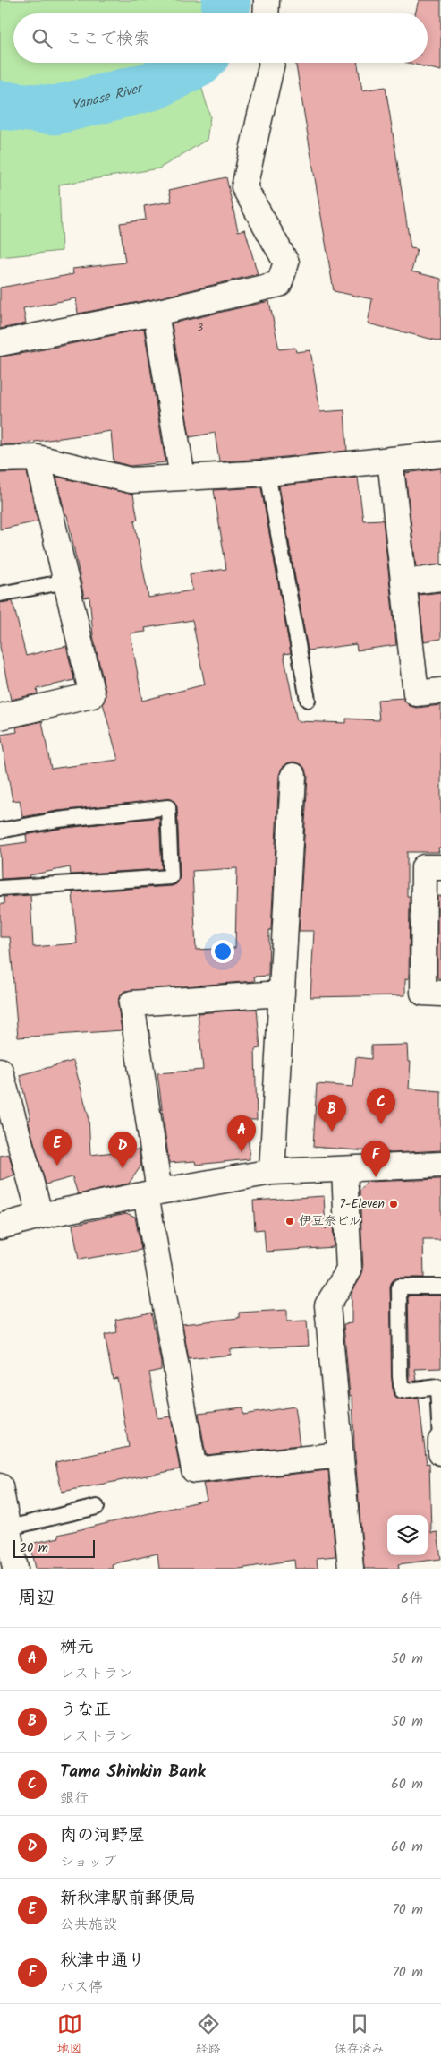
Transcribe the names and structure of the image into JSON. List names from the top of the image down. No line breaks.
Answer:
{"water":["Yanase River"],"places":["7-Eleven","伊豆奈ビル"],"house_numbers":["3"],"scale_bar":"20 m","page":{"search":"ここで検索","pins":["C","B","A","E","D","F"],"scale":"20 m","heading":["周辺","6件"],"list":[{"mark":"A","name":"桝元","note":"レストラン","value":"50 m"},{"mark":"B","name":"うな正","note":"レストラン","value":"50 m"},{"mark":"C","name":"Tama Shinkin Bank","note":"銀行","value":"60 m"},{"mark":"D","name":"肉の河野屋","note":"ショップ","value":"60 m"},{"mark":"E","name":"新秋津駅前郵便局","note":"公共施設","value":"70 m"},{"mark":"F","name":"秋津中通り","note":"バス停","value":"70 m"}],"nav":["地図","経路","保存済み"]}}
